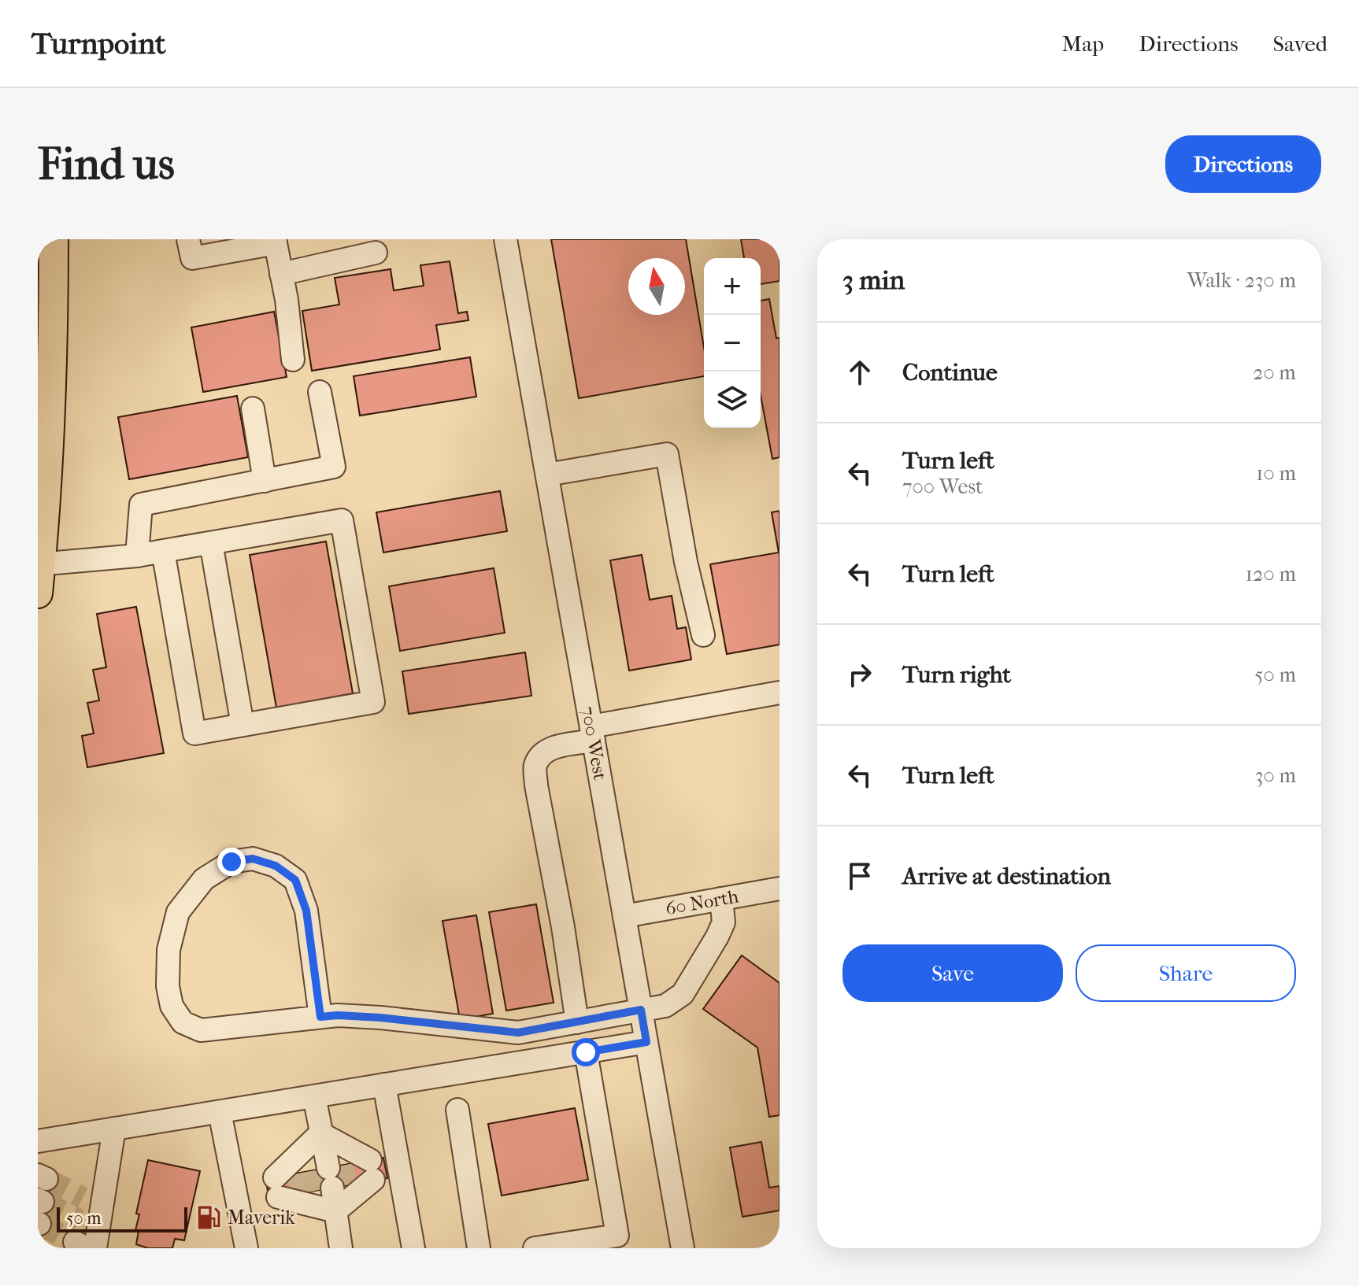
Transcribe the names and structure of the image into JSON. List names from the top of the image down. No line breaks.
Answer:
{"streets":{"street":["700 West","60 North"]},"crossings":[["700 West","60 North"]],"places":{"fuel station":["Maverik"]},"scale_bar":"50 m","north":"top","page":{"header":"Turnpoint","nav":["Map","Directions","Saved"],"buttons":["Directions",["Save","Share"]],"title":"Find us","heading":["3 min","Walk · 230 m"],"map_buttons":["+","−"],"list":[["Continue","20 m"],["Turn left","700 West","10 m"],["Turn left","120 m"],["Turn right","50 m"],["Turn left","30 m"],"Arrive at destination"],"scale":"50 m"}}
